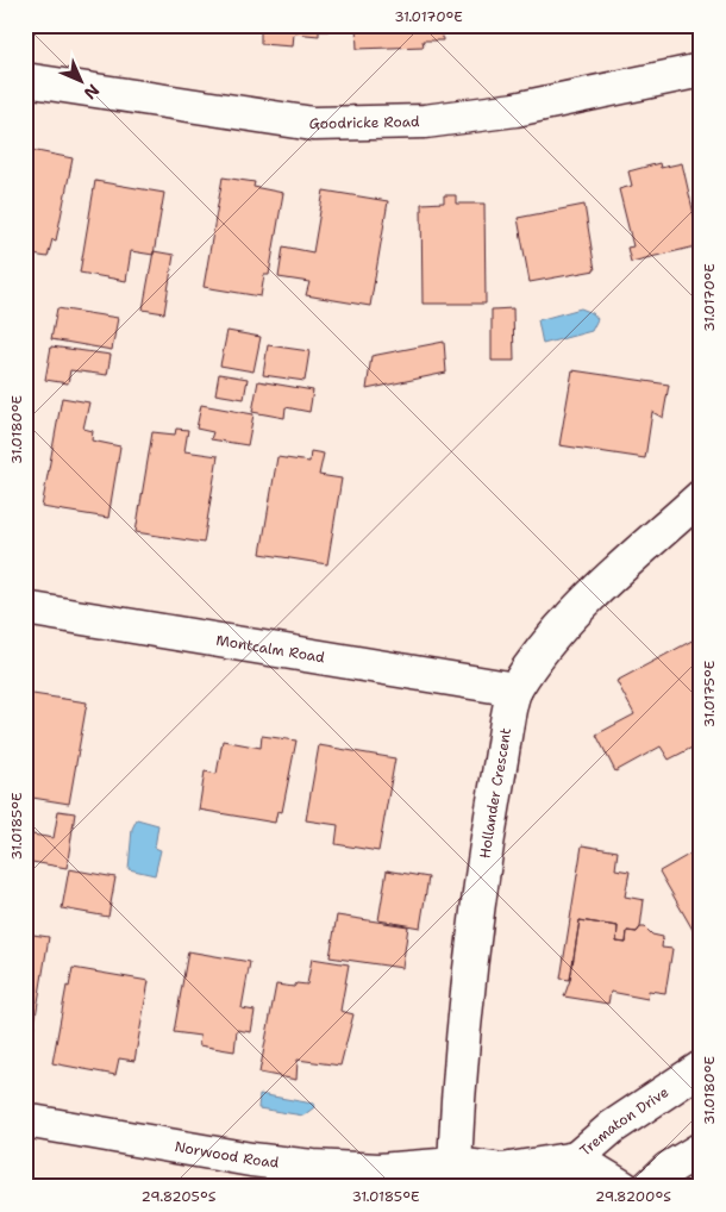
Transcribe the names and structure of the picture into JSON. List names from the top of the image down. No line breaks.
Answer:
{"streets":{"street":["Goodricke Road","Montcalm Road","Hollander Crescent","Trematon Drive","Norwood Road"]},"crossings":[["Montcalm Road","Hollander Crescent"],["Hollander Crescent","Norwood Road"],["Trematon Drive","Norwood Road"]],"north":"bottom right","coordinates":["31.0170°E","31.0180°E","31.0175°E","31.0185°E","29.8205°S","29.8200°S"]}
